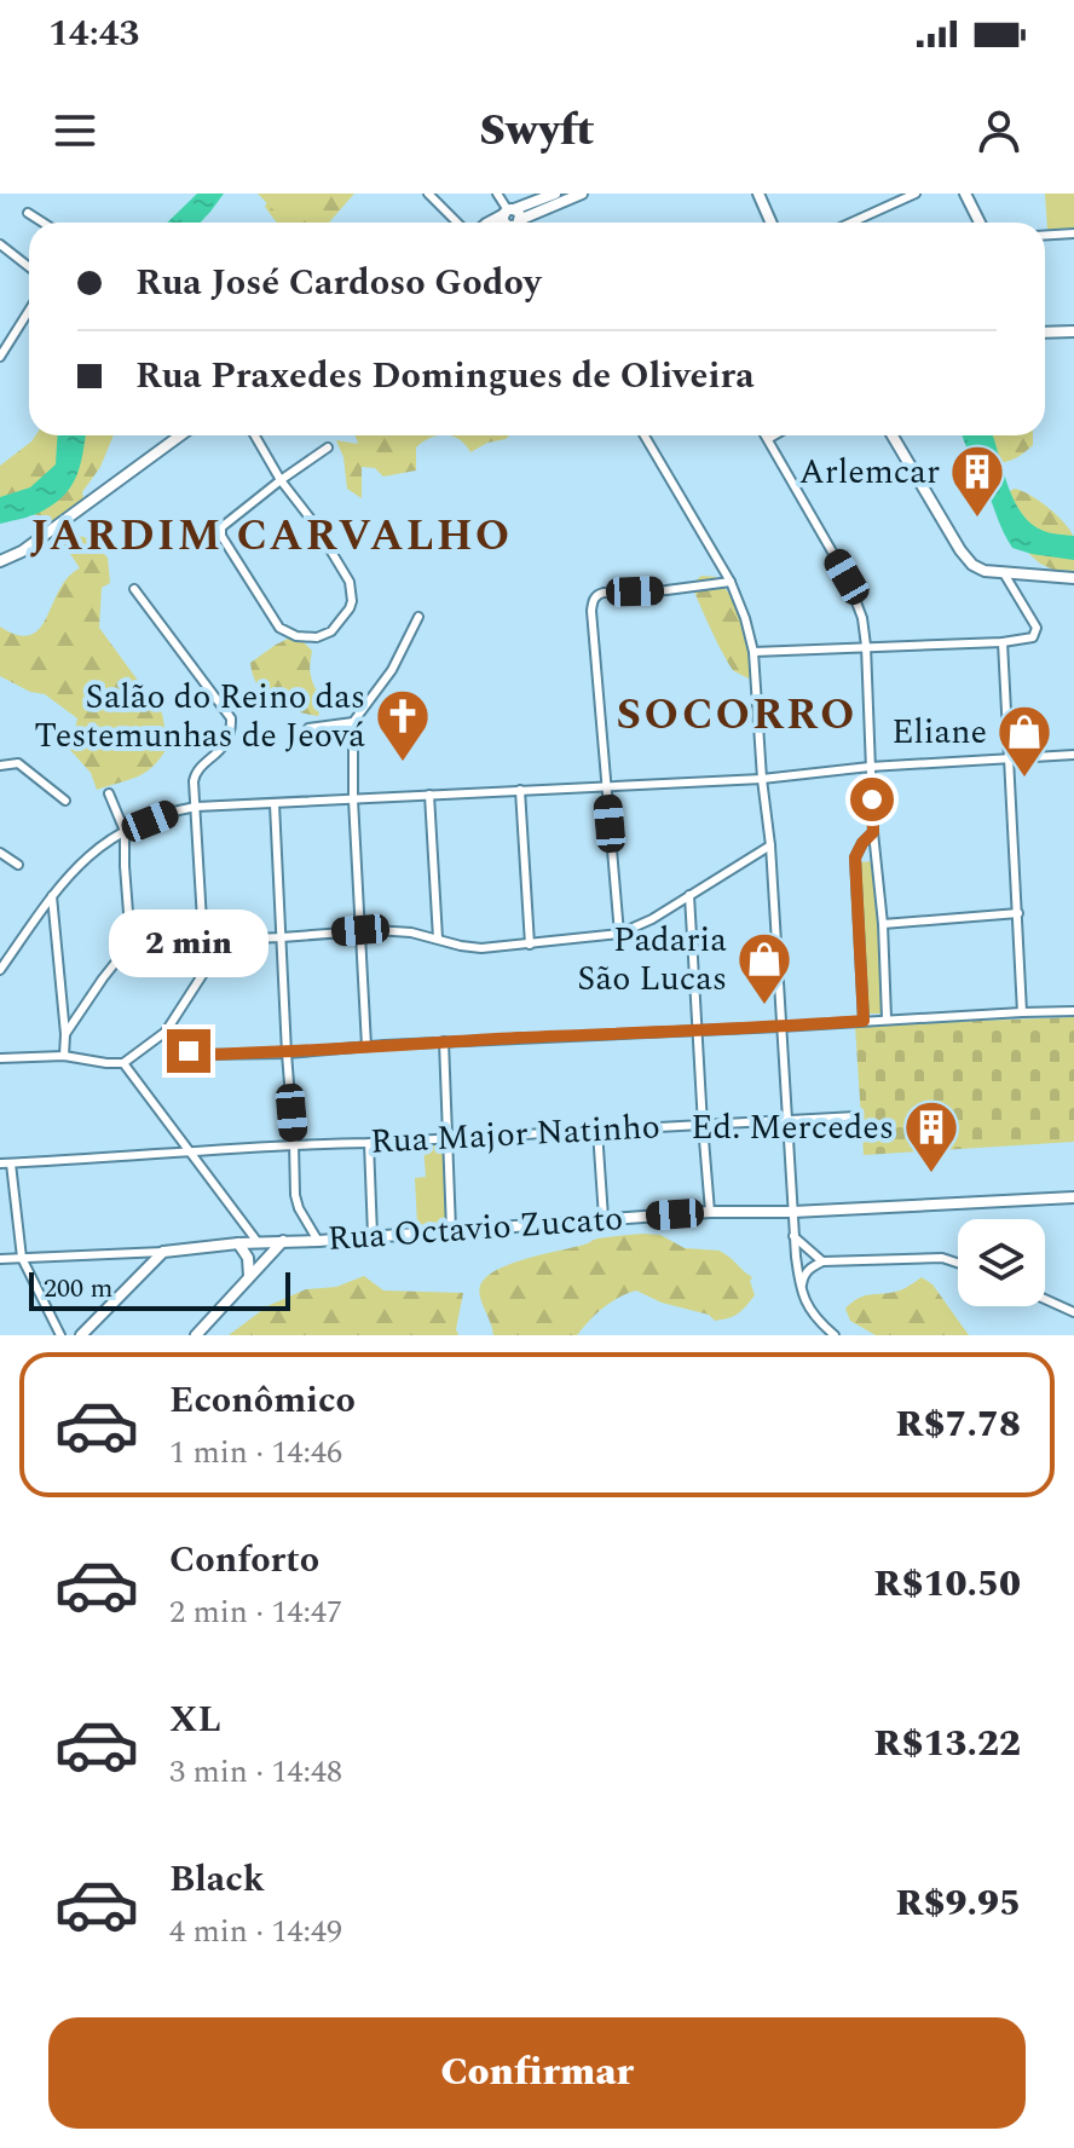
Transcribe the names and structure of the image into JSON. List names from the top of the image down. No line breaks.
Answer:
{"streets":{"street":["Rua Major Natinho","Rua Octavio Zucato"]},"districts":["JARDIM CARVALHO","SOCORRO"],"places":{"building":["Arlemcar","Ed. Mercedes"],"church":["Salão do Reino das Testemunhas de Jeová"],"shop":["Eliane","Padaria São Lucas"]},"scale_bar":"200 m","page":{"status":"14:43","header":"Swyft","banner":["Rua José Cardoso Godoy","Rua Praxedes Domingues de Oliveira"],"bubble":"2 min","scale":"200 m","list":[{"name":"Econômico","note":"1 min · 14:46","value":"R$7.78"},{"name":"Conforto","note":"2 min · 14:47","value":"R$10.50"},{"name":"XL","note":"3 min · 14:48","value":"R$13.22"},{"name":"Black","note":"4 min · 14:49","value":"R$9.95"}],"buttons":"Confirmar"}}
